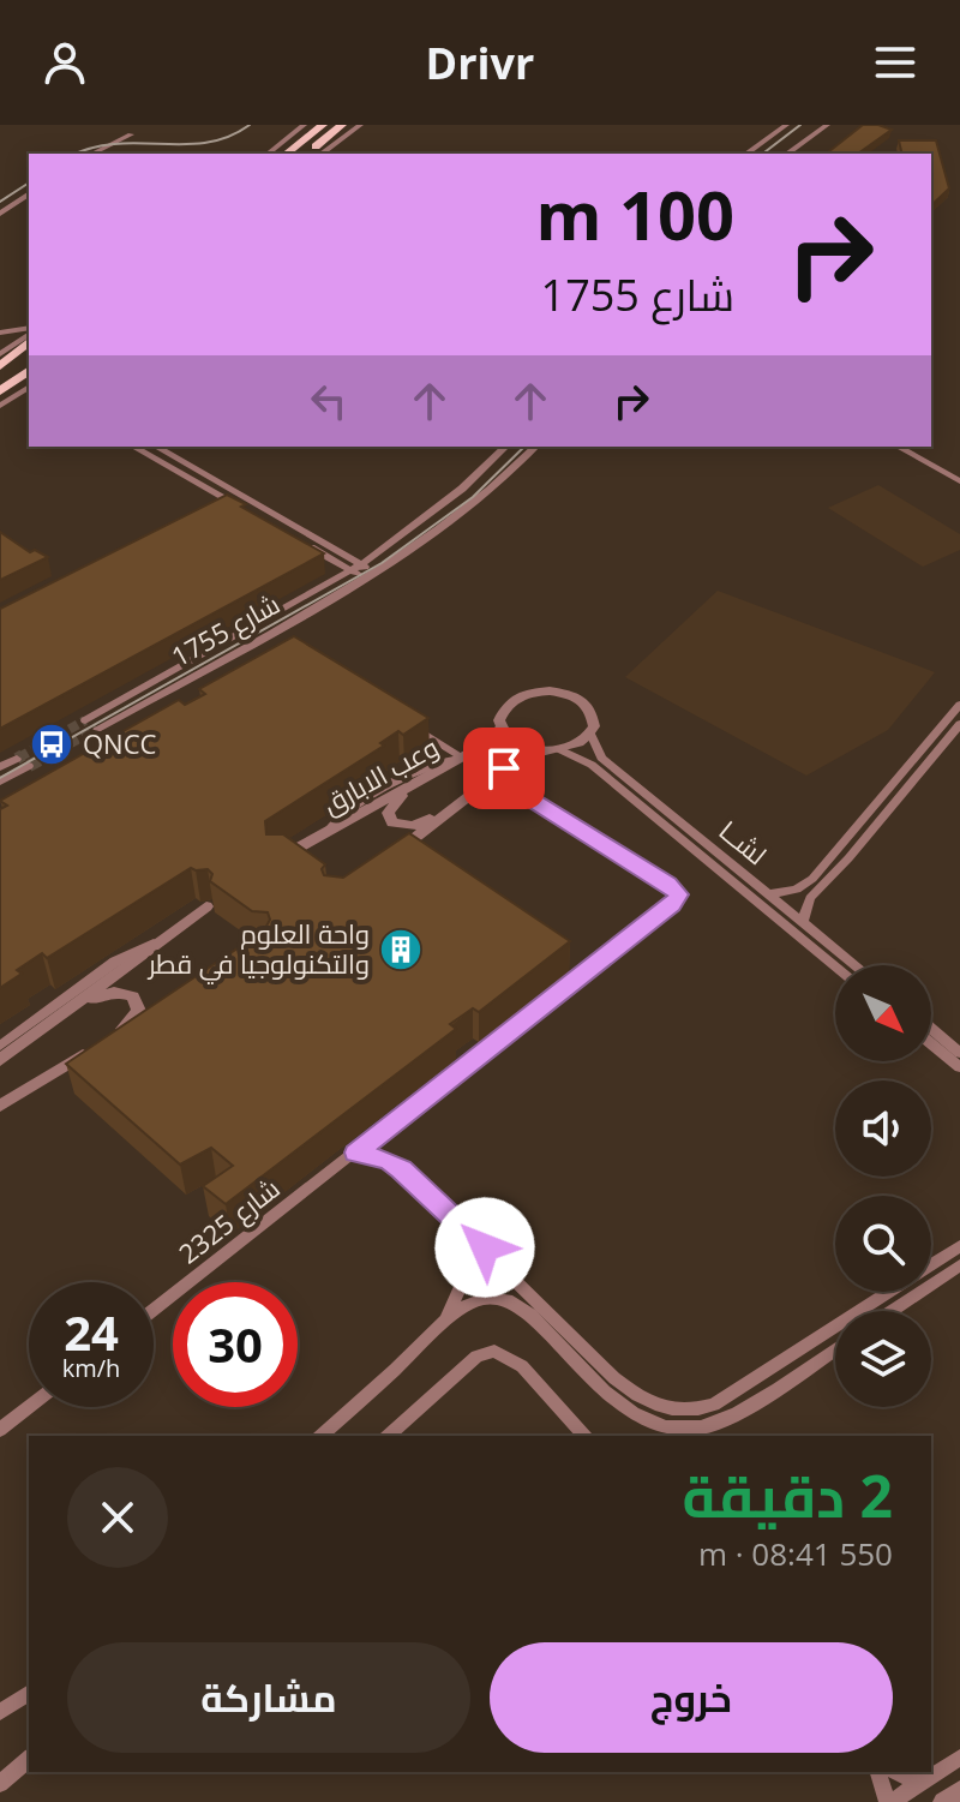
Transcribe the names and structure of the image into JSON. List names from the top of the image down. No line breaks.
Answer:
{"streets":{"street":["شارع 1755","وعب الابارق","لشــا","شارع 2325"]},"crossings":[["وعب الابارق","لشــا"]],"places":{"bus stop":["QNCC"],"building":["واحة العلوم والتكنولوجيا في قطر"]},"north":"bottom right","page":{"header":"Drivr","turn":["100 m","شارع 1755"],"speed":"24 km/h","limit":"30","heading":["2 دقيقة","550 m · 08:41"],"buttons":["خروج","مشاركة"]}}
